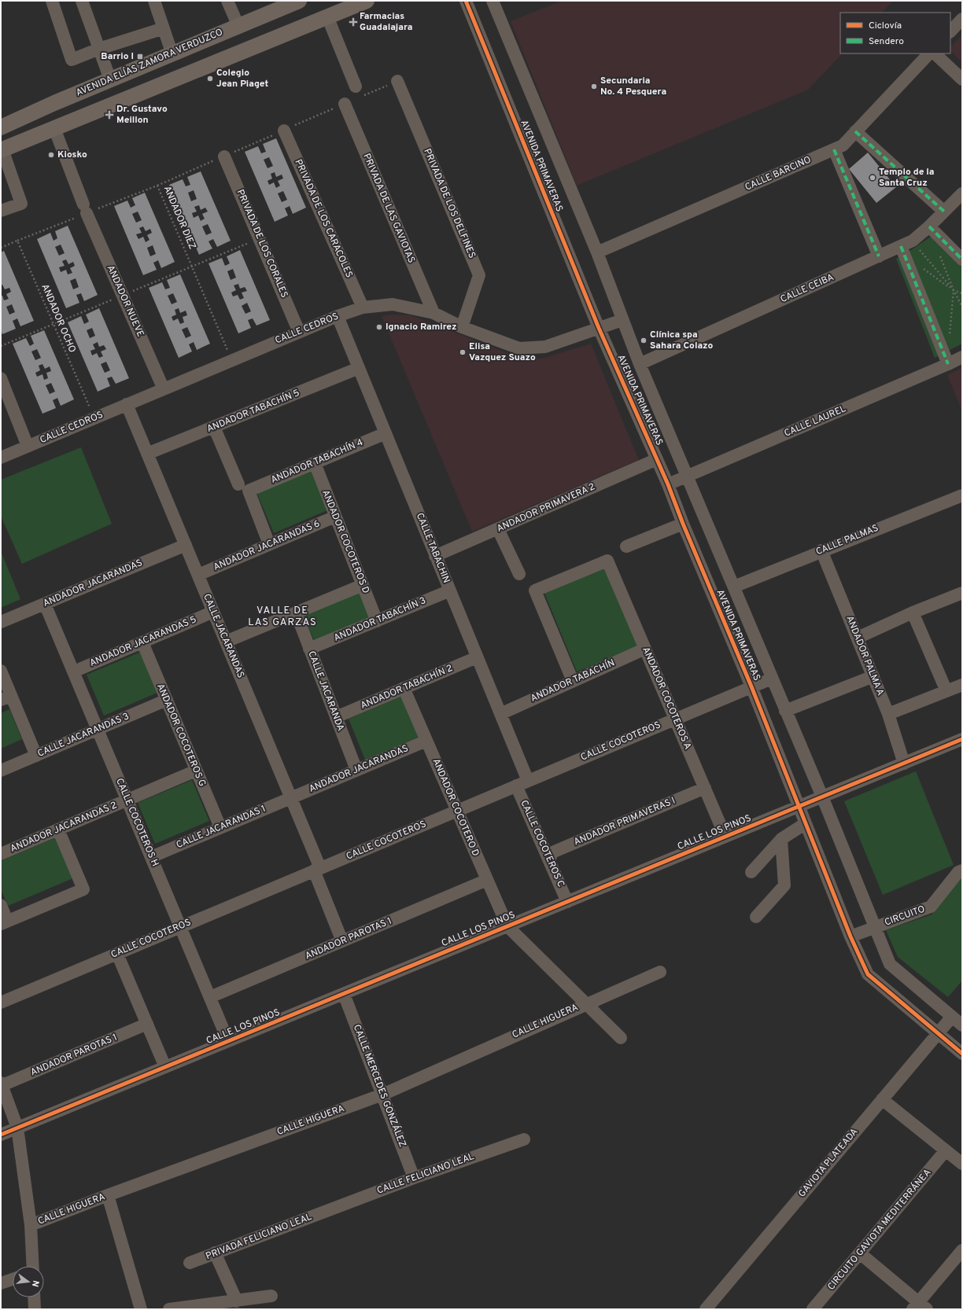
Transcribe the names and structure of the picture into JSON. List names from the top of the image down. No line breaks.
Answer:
{"streets":{"main road":["AVENIDA ELÍAS ZAMORA VERDUZCO"],"street":["AVENIDA PRIMAVERAS","CALLE BARCINO","PRIVADA DE LOS DELFINES","PRIVADA DE LAS GAVIOTAS","PRIVADA DE LOS CARACOLES","PRIVADA DE LOS CORALES","CALLE CEIBA","ANDADOR NUEVE","CALLE CEDROS","ANDADOR TABACHÍN 5","CALLE LAUREL","ANDADOR TABACHÍN 4","ANDADOR PRIMAVERA 2","CALLE PALMAS","ANDADOR COCOTEROS D","ANDADOR JACARANDAS 6","CALLE TABACHIN","ANDADOR JACARANDAS","ANDADOR TABACHÍN 3","CALLE JACARANDAS","ANDADOR JACARANDAS 5","ANDADOR PALMA A","ANDADOR TABACHÍN","ANDADOR TABACHÍN 2","CALLE JACARANDA","ANDADOR COCOTEROS A","CALLE JACARANDAS 3","ANDADOR COCOTEROS G","CALLE COCOTEROS","ANDADOR COCOTERO D","ANDADOR PRIMAVERAS I","CALLE COCOTEROS H","ANDADOR JACARANDAS 2","CALLE JACARANDAS 1","CALLE LOS PINOS","CALLE COCOTEROS C","CIRCUITO","ANDADOR PAROTAS 1","CALLE HIGUERA","CALLE MERCEDES GONZÁLEZ","GAVIOTA PLATEADA","CALLE FELICIANO LEAL","CIRCUITO GAVIOTA MEDITERRÁNEA","PRIVADA FELICIANO LEAL"],"path":["ANDADOR DIEZ","ANDADOR OCHO"]},"crossings":[["AVENIDA PRIMAVERAS","CALLE BARCINO"],["AVENIDA PRIMAVERAS","CALLE CEIBA"],["AVENIDA PRIMAVERAS","CALLE CEDROS"],["AVENIDA PRIMAVERAS","CALLE LAUREL"],["AVENIDA PRIMAVERAS","ANDADOR PRIMAVERA 2"],["AVENIDA PRIMAVERAS","CALLE PALMAS"],["AVENIDA PRIMAVERAS","CALLE COCOTEROS"],["AVENIDA PRIMAVERAS","CALLE LOS PINOS"],["AVENIDA PRIMAVERAS","CIRCUITO"],["AVENIDA PRIMAVERAS","GAVIOTA PLATEADA"],["PRIVADA DE LOS DELFINES","CALLE CEDROS"],["PRIVADA DE LAS GAVIOTAS","CALLE CEDROS"],["ANDADOR DIEZ","ANDADOR NUEVE"],["ANDADOR DIEZ","ANDADOR OCHO"],["ANDADOR DIEZ","CALLE CEDROS"],["PRIVADA DE LOS CARACOLES","CALLE CEDROS"],["PRIVADA DE LOS CORALES","CALLE CEDROS"],["ANDADOR NUEVE","CALLE CEDROS"],["ANDADOR OCHO","CALLE CEDROS"],["CALLE CEDROS","CALLE TABACHIN"],["CALLE CEDROS","CALLE JACARANDAS"],["ANDADOR TABACHÍN 5","CALLE TABACHIN"],["ANDADOR TABACHÍN 5","CALLE JACARANDAS"],["ANDADOR TABACHÍN 4","ANDADOR COCOTEROS D"],["ANDADOR TABACHÍN 4","CALLE TABACHIN"],["ANDADOR PRIMAVERA 2","CALLE TABACHIN"],["CALLE PALMAS","ANDADOR PALMA A"],["ANDADOR COCOTEROS D","ANDADOR JACARANDAS 6"],["ANDADOR COCOTEROS D","ANDADOR TABACHÍN 3"],["ANDADOR JACARANDAS 6","CALLE JACARANDAS"],["CALLE TABACHIN","ANDADOR TABACHÍN 3"],["CALLE TABACHIN","ANDADOR TABACHÍN"],["CALLE TABACHIN","ANDADOR TABACHÍN 2"],["CALLE TABACHIN","CALLE COCOTEROS"],["CALLE TABACHIN","CALLE COCOTEROS C"],["ANDADOR JACARANDAS","CALLE JACARANDAS"],["ANDADOR JACARANDAS","CALLE JACARANDA"],["ANDADOR JACARANDAS","ANDADOR COCOTERO D"],["ANDADOR JACARANDAS","CALLE COCOTEROS H"],["ANDADOR JACARANDAS","CALLE JACARANDAS 1"],["ANDADOR TABACHÍN 3","CALLE JACARANDA"],["CALLE JACARANDAS","ANDADOR JACARANDAS 5"],["CALLE JACARANDAS","CALLE COCOTEROS"],["CALLE JACARANDAS","CALLE JACARANDAS 1"],["CALLE JACARANDAS","ANDADOR PAROTAS 1"],["ANDADOR JACARANDAS 5","ANDADOR COCOTEROS G"],["ANDADOR JACARANDAS 5","CALLE COCOTEROS H"],["ANDADOR PALMA A","CALLE LOS PINOS"],["ANDADOR TABACHÍN","ANDADOR COCOTEROS A"],["ANDADOR TABACHÍN 2","CALLE JACARANDA"],["ANDADOR TABACHÍN 2","ANDADOR COCOTERO D"],["ANDADOR COCOTEROS A","CALLE COCOTEROS"],["ANDADOR COCOTEROS A","ANDADOR PRIMAVERAS I"],["ANDADOR COCOTEROS A","CALLE LOS PINOS"],["CALLE JACARANDAS 3","ANDADOR COCOTEROS G"],["CALLE JACARANDAS 3","CALLE COCOTEROS H"],["ANDADOR COCOTEROS G","ANDADOR JACARANDAS 2"],["ANDADOR COCOTEROS G","CALLE JACARANDAS 1"],["CALLE COCOTEROS","ANDADOR COCOTERO D"],["CALLE COCOTEROS","CALLE COCOTEROS H"],["CALLE COCOTEROS","CALLE COCOTEROS C"],["ANDADOR COCOTERO D","CALLE LOS PINOS"],["ANDADOR COCOTERO D","ANDADOR PAROTAS 1"],["ANDADOR PRIMAVERAS I","CALLE COCOTEROS C"],["CALLE COCOTEROS H","ANDADOR JACARANDAS 2"],["CALLE COCOTEROS H","CALLE JACARANDAS 1"],["CALLE COCOTEROS H","CALLE LOS PINOS"],["CALLE COCOTEROS H","ANDADOR PAROTAS 1"],["CALLE LOS PINOS","CALLE COCOTEROS C"],["CALLE LOS PINOS","CALLE MERCEDES GONZÁLEZ"],["CALLE HIGUERA","CALLE MERCEDES GONZÁLEZ"],["CALLE MERCEDES GONZÁLEZ","CALLE FELICIANO LEAL"],["CALLE FELICIANO LEAL","PRIVADA FELICIANO LEAL"]],"districts":["VALLE DE LAS GARZAS"],"places":{"health":["Farmacias Guadalajara","Dr. Gustavo Meillon"],"transit":["Barrio I"],"other":["Colegio Jean Piaget","Secundaria No. 4 Pesquera","Kiosko","Templo de la Santa Cruz","Ignacio Ramirez","Clínica spa Sahara Colazo","Elisa Vazquez Suazo"]},"legend":["Ciclovía","Sendero"],"north":"right"}
